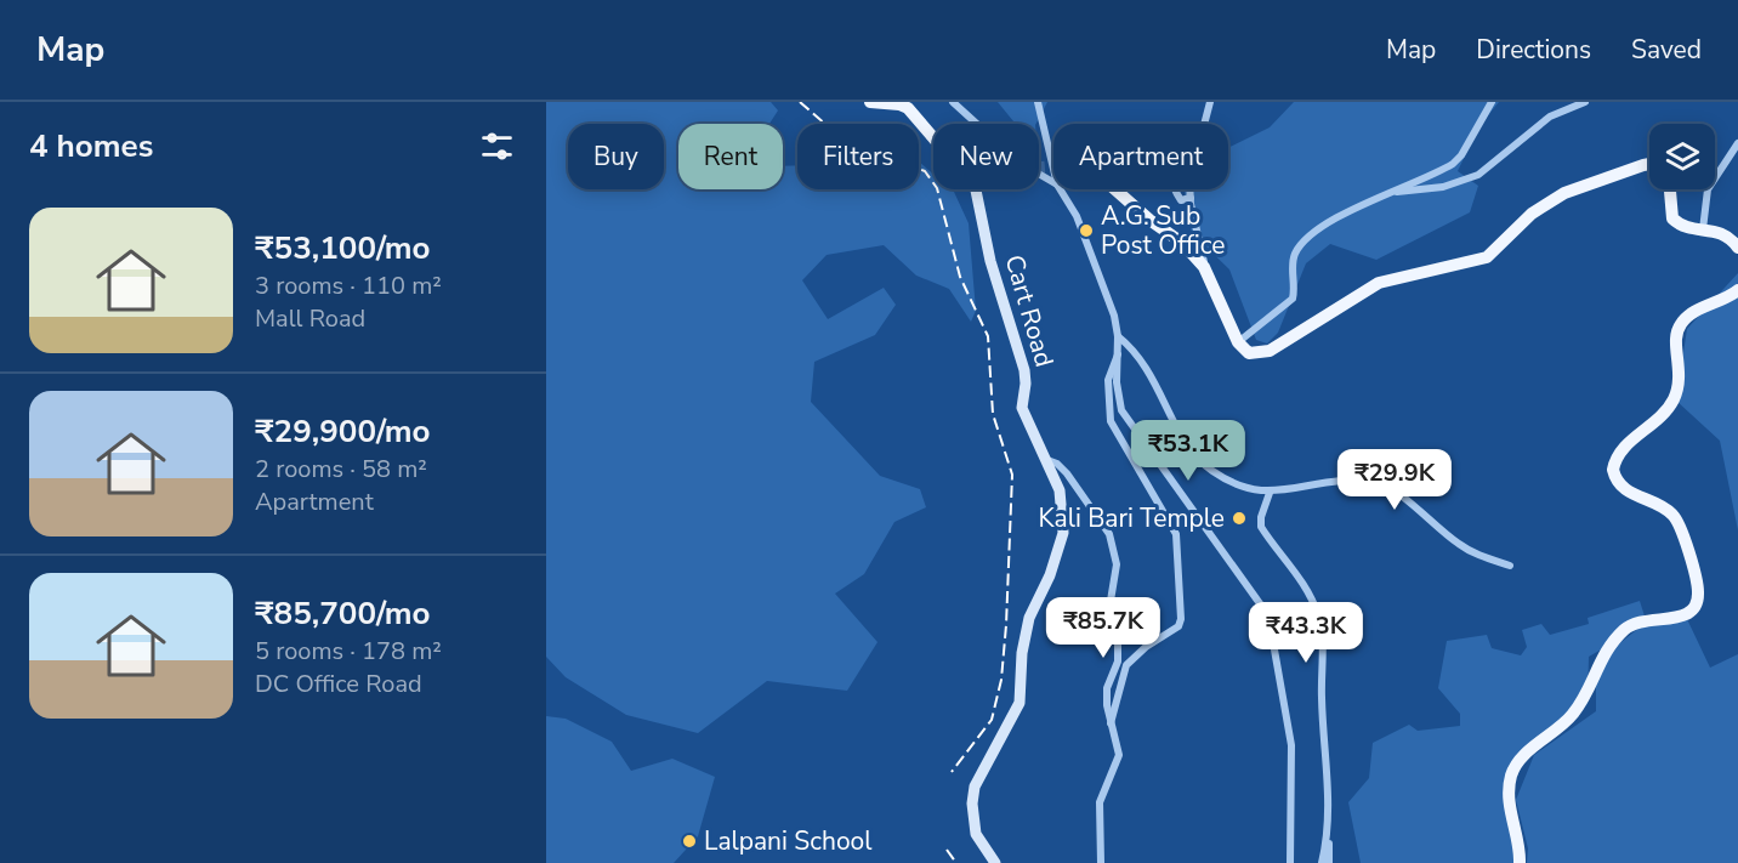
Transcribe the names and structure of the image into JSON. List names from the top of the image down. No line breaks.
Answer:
{"streets":{"main road":["Cart Road"]},"places":["A.G. Sub Post Office","Kali Bari Temple","Lalpani School"],"page":{"header":"Map","nav":["Map","Directions","Saved"],"heading":"4 homes","chip":["Buy","Rent","Filters","New","Apartment"],"list":[{"name":"₹53,100/mo","note":"3 rooms · 110 m² · Mall Road"},{"name":"₹29,900/mo","note":"2 rooms · 58 m² · Apartment"},{"name":"₹85,700/mo","note":"5 rooms · 178 m² · DC Office Road"}],"price":["₹53.1K","₹29.9K","₹85.7K","₹43.3K"]}}
